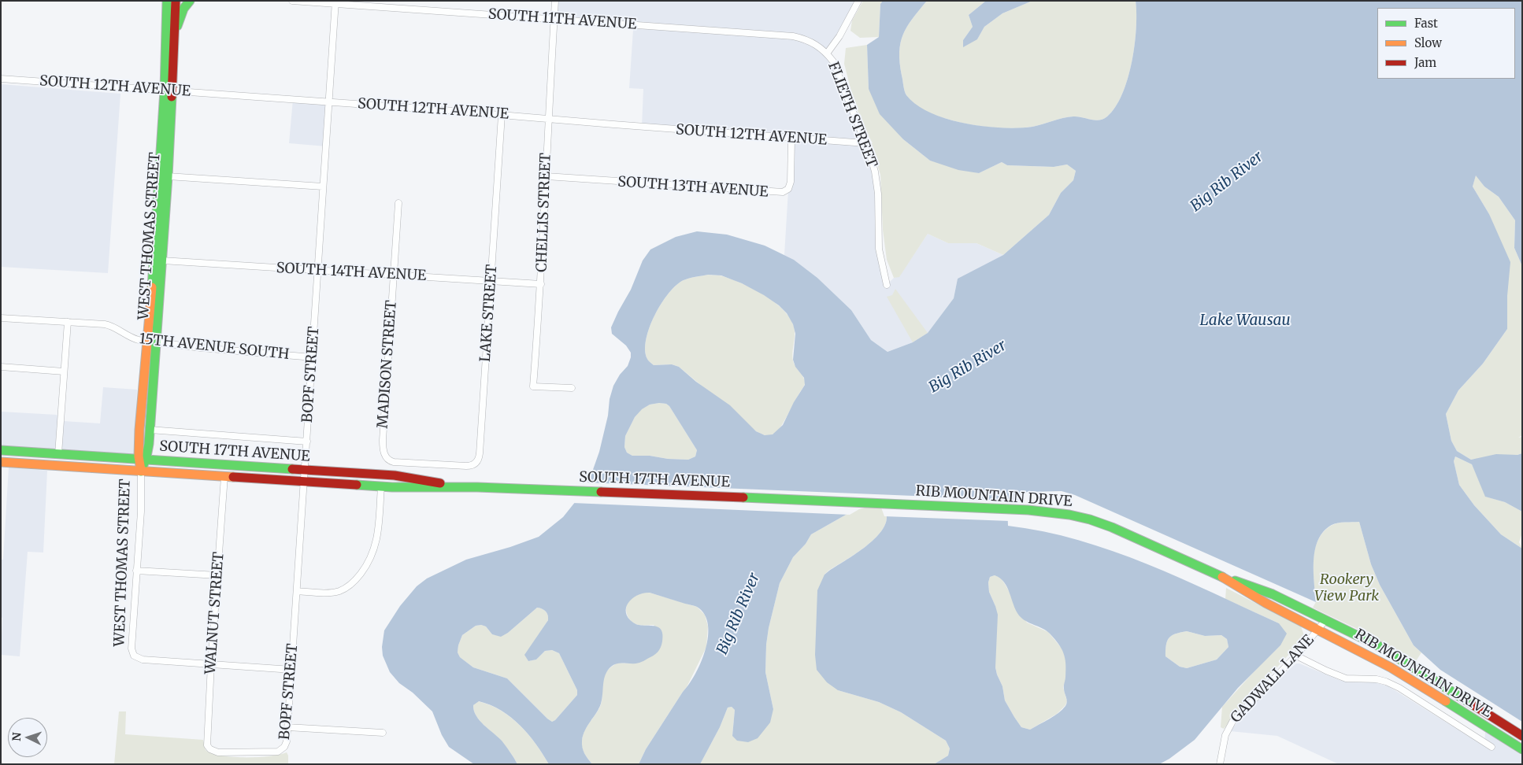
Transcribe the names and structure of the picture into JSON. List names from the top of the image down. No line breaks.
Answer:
{"streets":{"main road":["WEST THOMAS STREET","SOUTH 17TH AVENUE","RIB MOUNTAIN DRIVE"],"street":["SOUTH 11TH AVENUE","SOUTH 12TH AVENUE","FLIETH STREET","SOUTH 13TH AVENUE","CHELLIS STREET","SOUTH 14TH AVENUE","LAKE STREET","15TH AVENUE SOUTH","MADISON STREET","BOPF STREET","WALNUT STREET","GADWALL LANE"]},"crossings":[["SOUTH 11TH AVENUE","FLIETH STREET"],["SOUTH 11TH AVENUE","CHELLIS STREET"],["SOUTH 11TH AVENUE","BOPF STREET"],["SOUTH 12TH AVENUE","FLIETH STREET"],["SOUTH 12TH AVENUE","SOUTH 13TH AVENUE"],["SOUTH 12TH AVENUE","CHELLIS STREET"],["SOUTH 12TH AVENUE","WEST THOMAS STREET"],["SOUTH 12TH AVENUE","LAKE STREET"],["SOUTH 12TH AVENUE","BOPF STREET"],["SOUTH 13TH AVENUE","CHELLIS STREET"],["CHELLIS STREET","SOUTH 14TH AVENUE"],["WEST THOMAS STREET","SOUTH 14TH AVENUE"],["WEST THOMAS STREET","15TH AVENUE SOUTH"],["WEST THOMAS STREET","SOUTH 17TH AVENUE"],["WEST THOMAS STREET","WALNUT STREET"],["SOUTH 14TH AVENUE","LAKE STREET"],["SOUTH 14TH AVENUE","MADISON STREET"],["SOUTH 14TH AVENUE","BOPF STREET"],["LAKE STREET","MADISON STREET"],["15TH AVENUE SOUTH","BOPF STREET"],["BOPF STREET","SOUTH 17TH AVENUE"],["BOPF STREET","WALNUT STREET"],["SOUTH 17TH AVENUE","RIB MOUNTAIN DRIVE"],["SOUTH 17TH AVENUE","WALNUT STREET"],["RIB MOUNTAIN DRIVE","GADWALL LANE"]],"water":["Big Rib River","Lake Wausau"],"parks":["Rookery View Park"],"legend":["Fast","Slow","Jam"],"north":"left"}
